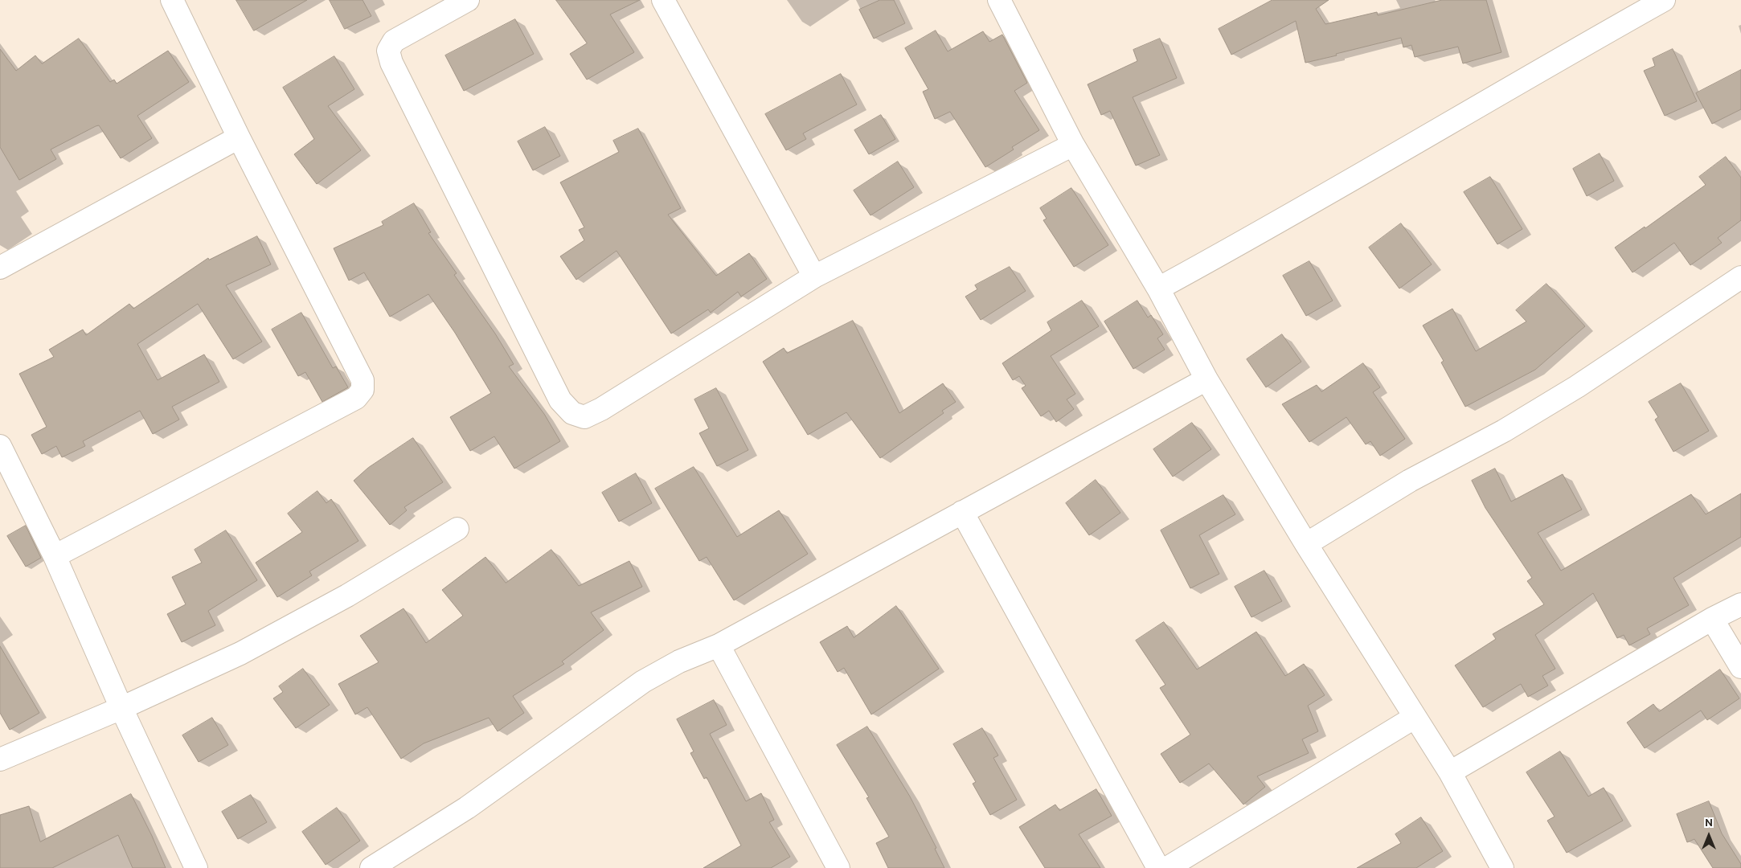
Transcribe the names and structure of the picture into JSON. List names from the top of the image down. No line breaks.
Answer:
{"north":"top"}
